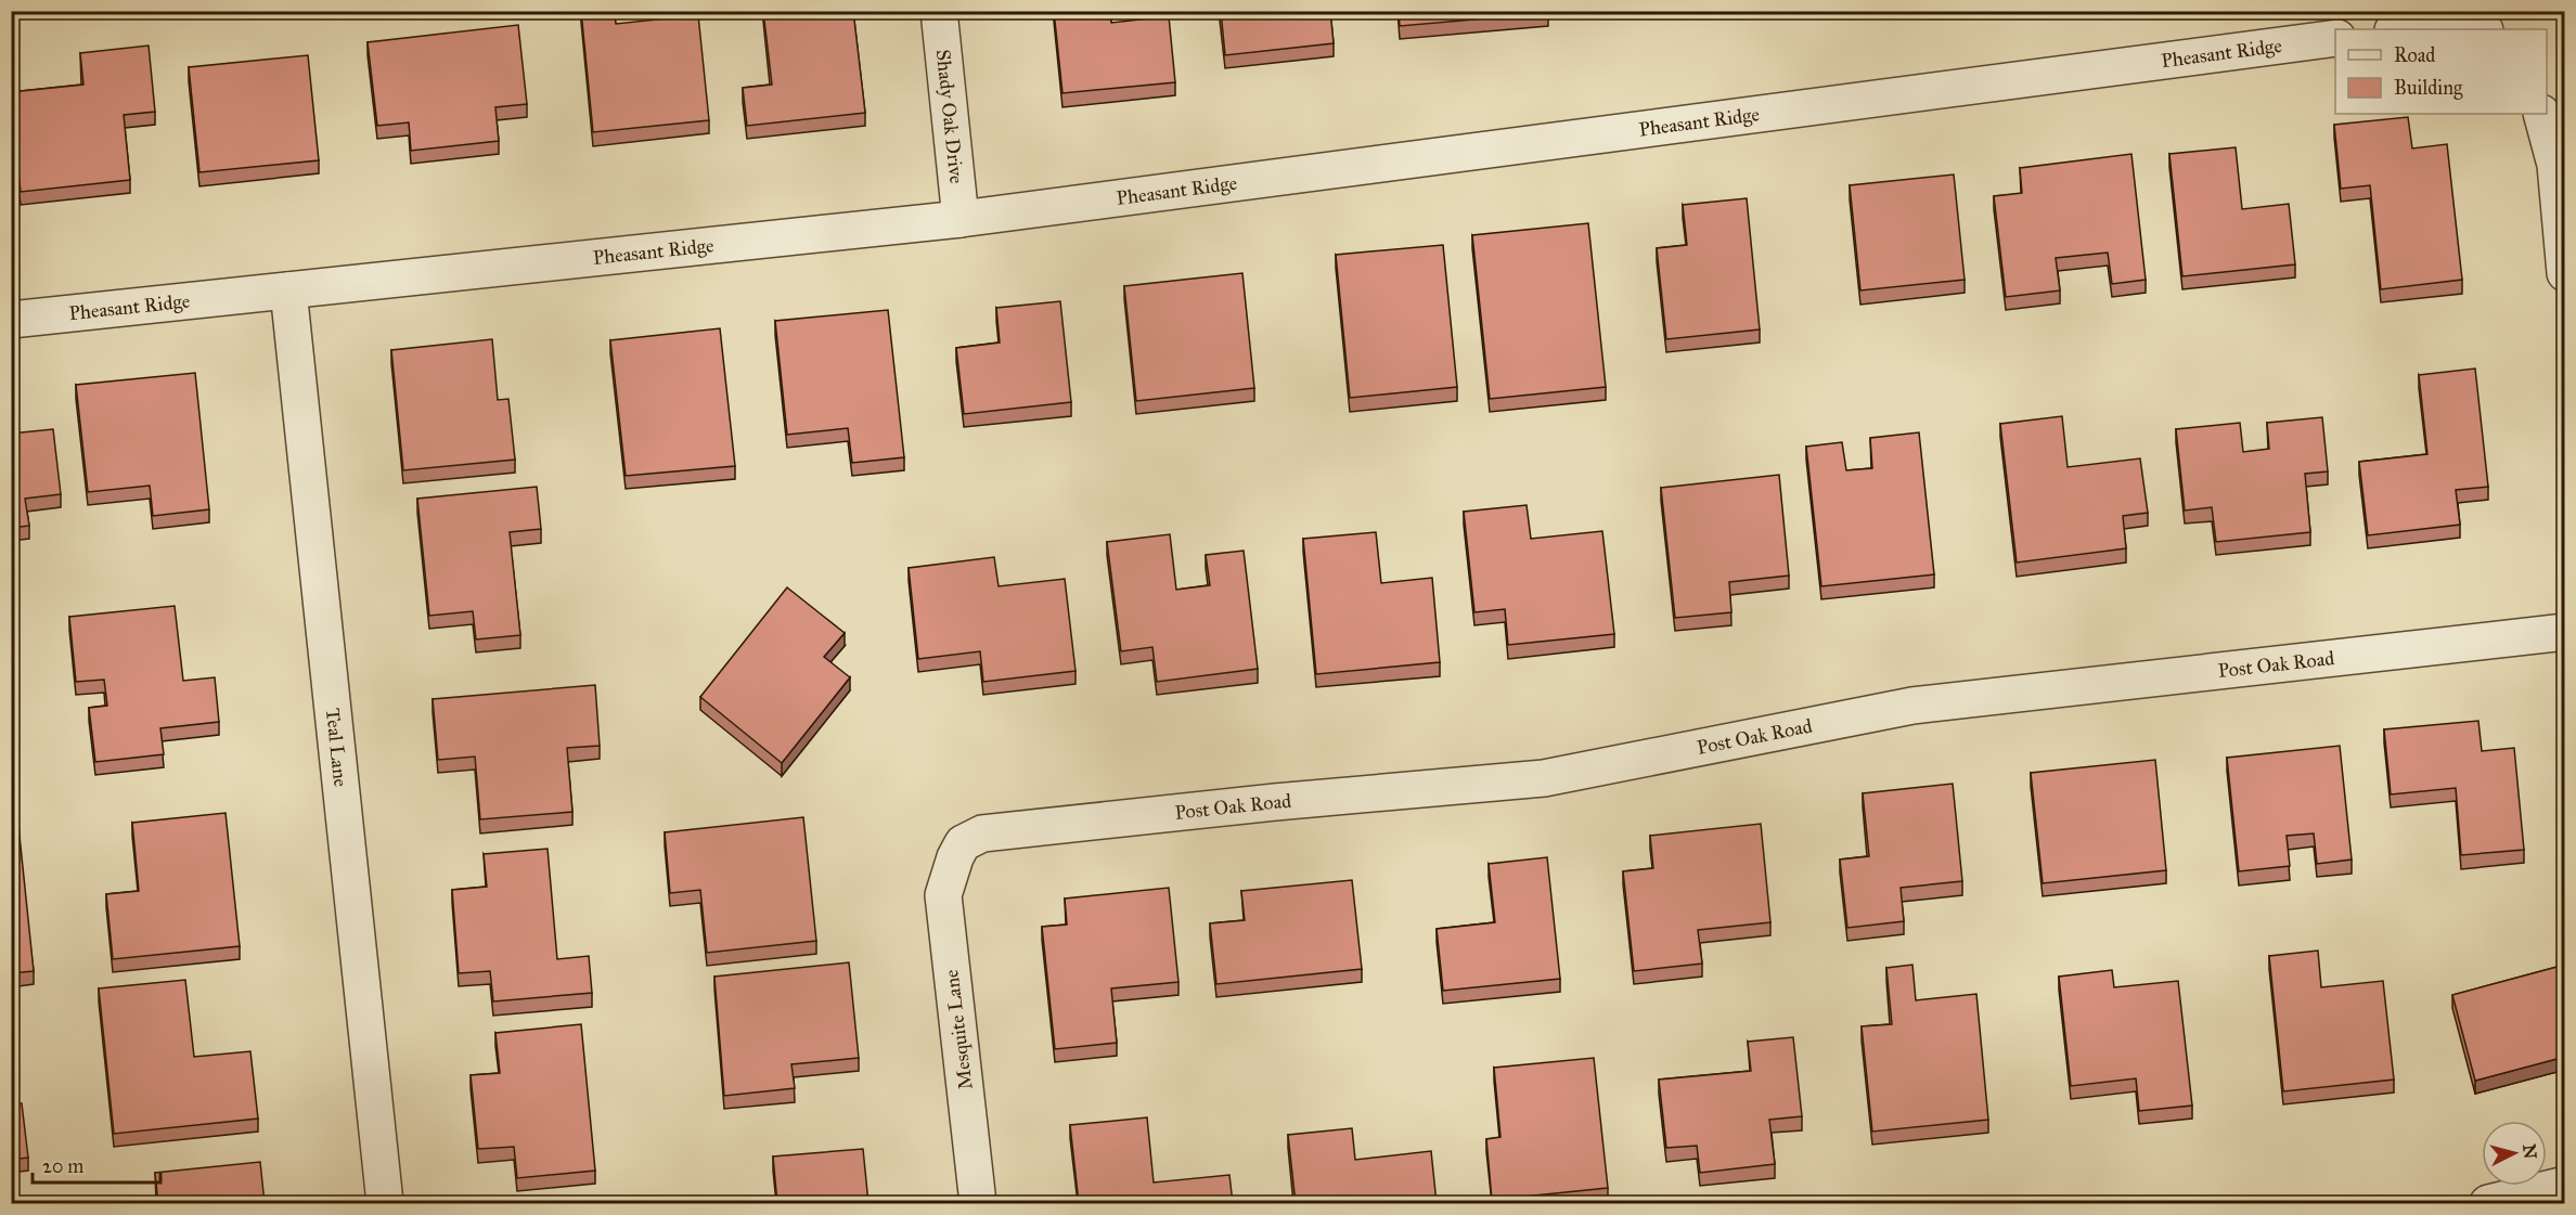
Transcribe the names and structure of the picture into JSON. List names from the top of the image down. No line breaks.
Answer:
{"streets":{"street":["Pheasant Ridge","Shady Oak Drive","Post Oak Road","Teal Lane","Mesquite Lane"]},"crossings":[["Pheasant Ridge","Shady Oak Drive"],["Pheasant Ridge","Teal Lane"],["Post Oak Road","Mesquite Lane"]],"legend":["Road","Building"],"scale_bar":"20 m","north":"right"}
